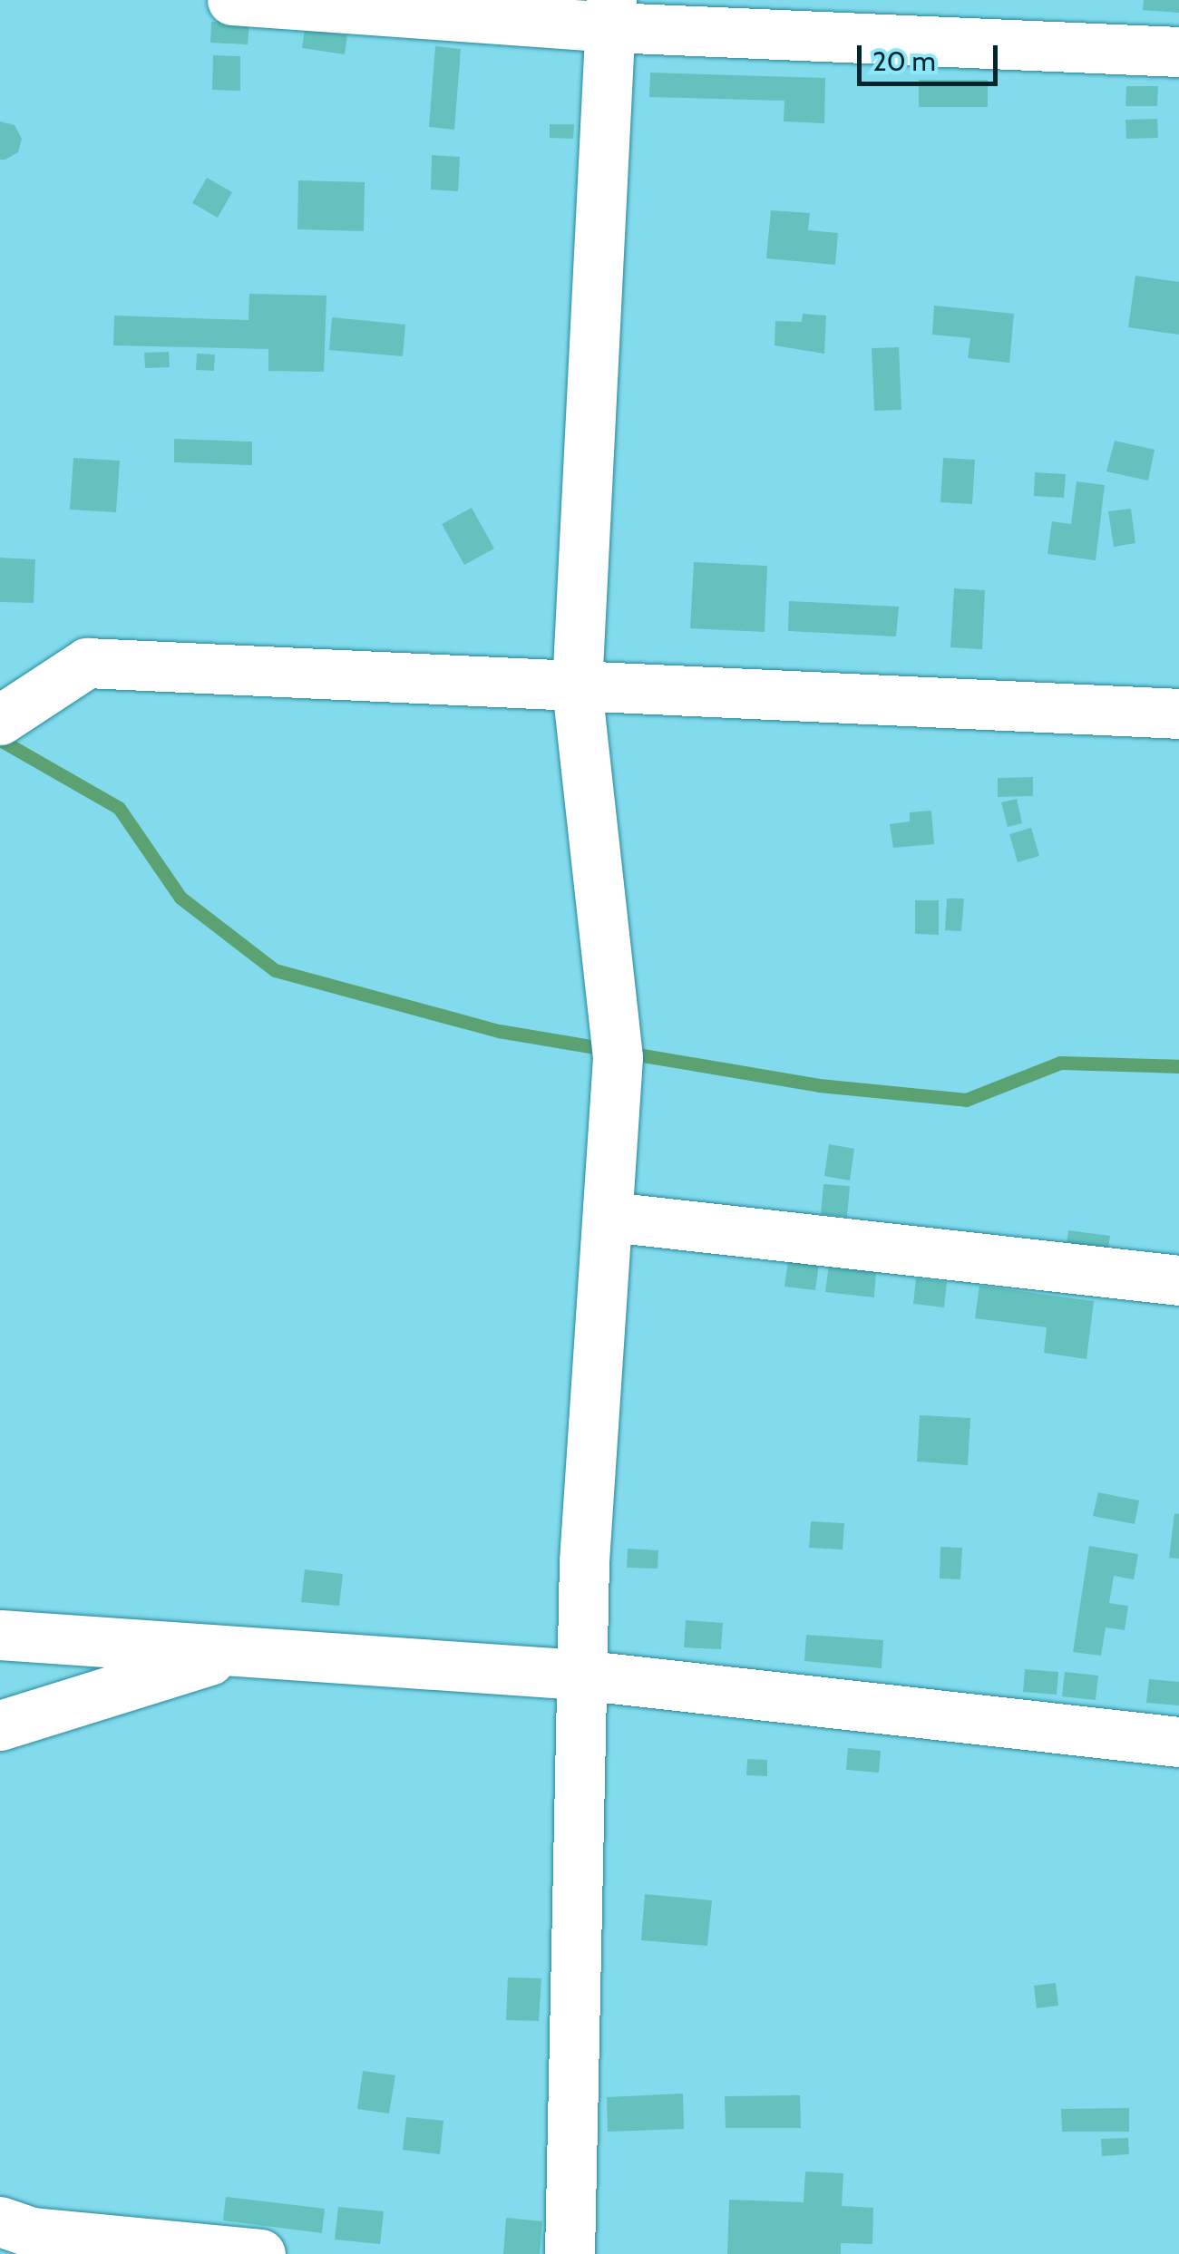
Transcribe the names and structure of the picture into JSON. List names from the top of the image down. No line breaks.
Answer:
{"scale_bar":"20 m"}
